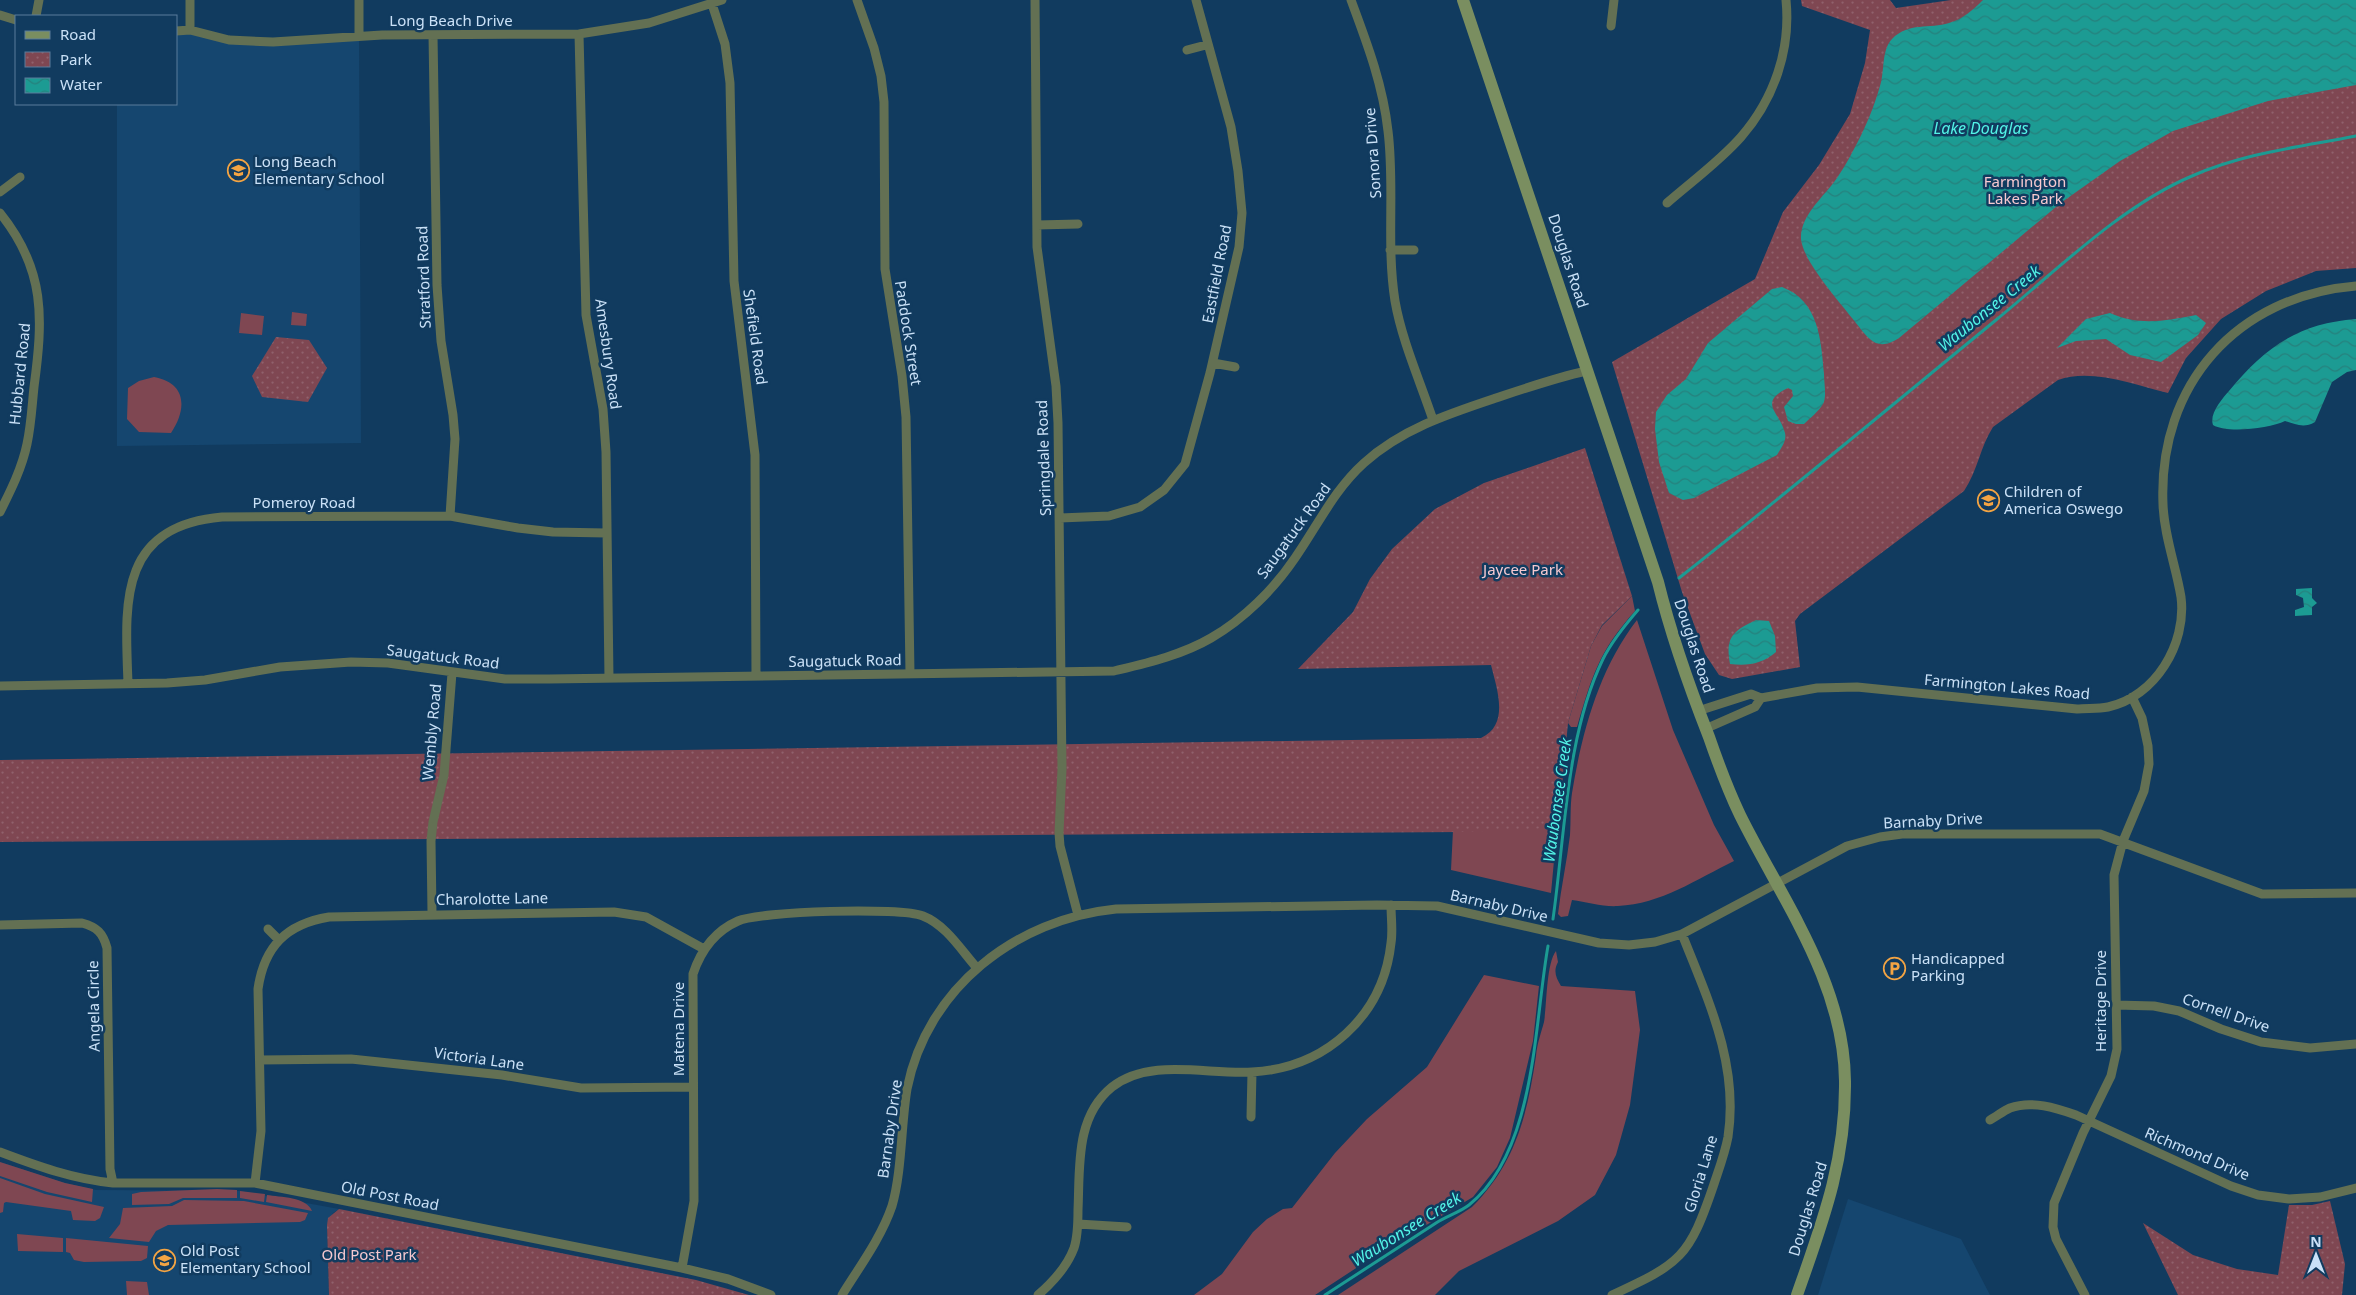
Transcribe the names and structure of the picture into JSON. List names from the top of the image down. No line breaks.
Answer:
{"streets":{"street":["Long Beach Drive","Sonora Drive","Douglas Road","Eastfield Road","Stratford Road","Paddock Street","Shefield Road","Amesbury Road","Hubbard Road","Springdale Road","Pomeroy Road","Saugatuck Road","Farmington Lakes Road","Wembly Road","Barnaby Drive","Charolotte Lane","Heritage Drive","Angela Circle","Cornell Drive","Matena Drive","Victoria Lane","Richmond Drive","Gloria Lane","Old Post Road"]},"crossings":[["Long Beach Drive","Stratford Road"],["Long Beach Drive","Shefield Road"],["Long Beach Drive","Amesbury Road"],["Sonora Drive","Saugatuck Road"],["Douglas Road","Saugatuck Road"],["Douglas Road","Farmington Lakes Road"],["Douglas Road","Barnaby Drive"],["Eastfield Road","Springdale Road"],["Stratford Road","Pomeroy Road"],["Paddock Street","Saugatuck Road"],["Shefield Road","Saugatuck Road"],["Amesbury Road","Pomeroy Road"],["Amesbury Road","Saugatuck Road"],["Springdale Road","Saugatuck Road"],["Springdale Road","Barnaby Drive"],["Pomeroy Road","Saugatuck Road"],["Saugatuck Road","Wembly Road"],["Farmington Lakes Road","Heritage Drive"],["Wembly Road","Charolotte Lane"],["Barnaby Drive","Heritage Drive"],["Barnaby Drive","Matena Drive"],["Barnaby Drive","Gloria Lane"],["Charolotte Lane","Matena Drive"],["Charolotte Lane","Victoria Lane"],["Charolotte Lane","Old Post Road"],["Heritage Drive","Cornell Drive"],["Heritage Drive","Richmond Drive"],["Angela Circle","Old Post Road"],["Matena Drive","Victoria Lane"],["Matena Drive","Old Post Road"]],"water":["Lake Douglas","Waubonsee Creek"],"parks":["Farmington Lakes Park","Jaycee Park","Old Post Park"],"places":{"school or university":["Long Beach Elementary School","Children of America Oswego","Old Post Elementary School"],"parking":["Handicapped Parking"]},"legend":["Road","Park","Water"],"north":"top"}
